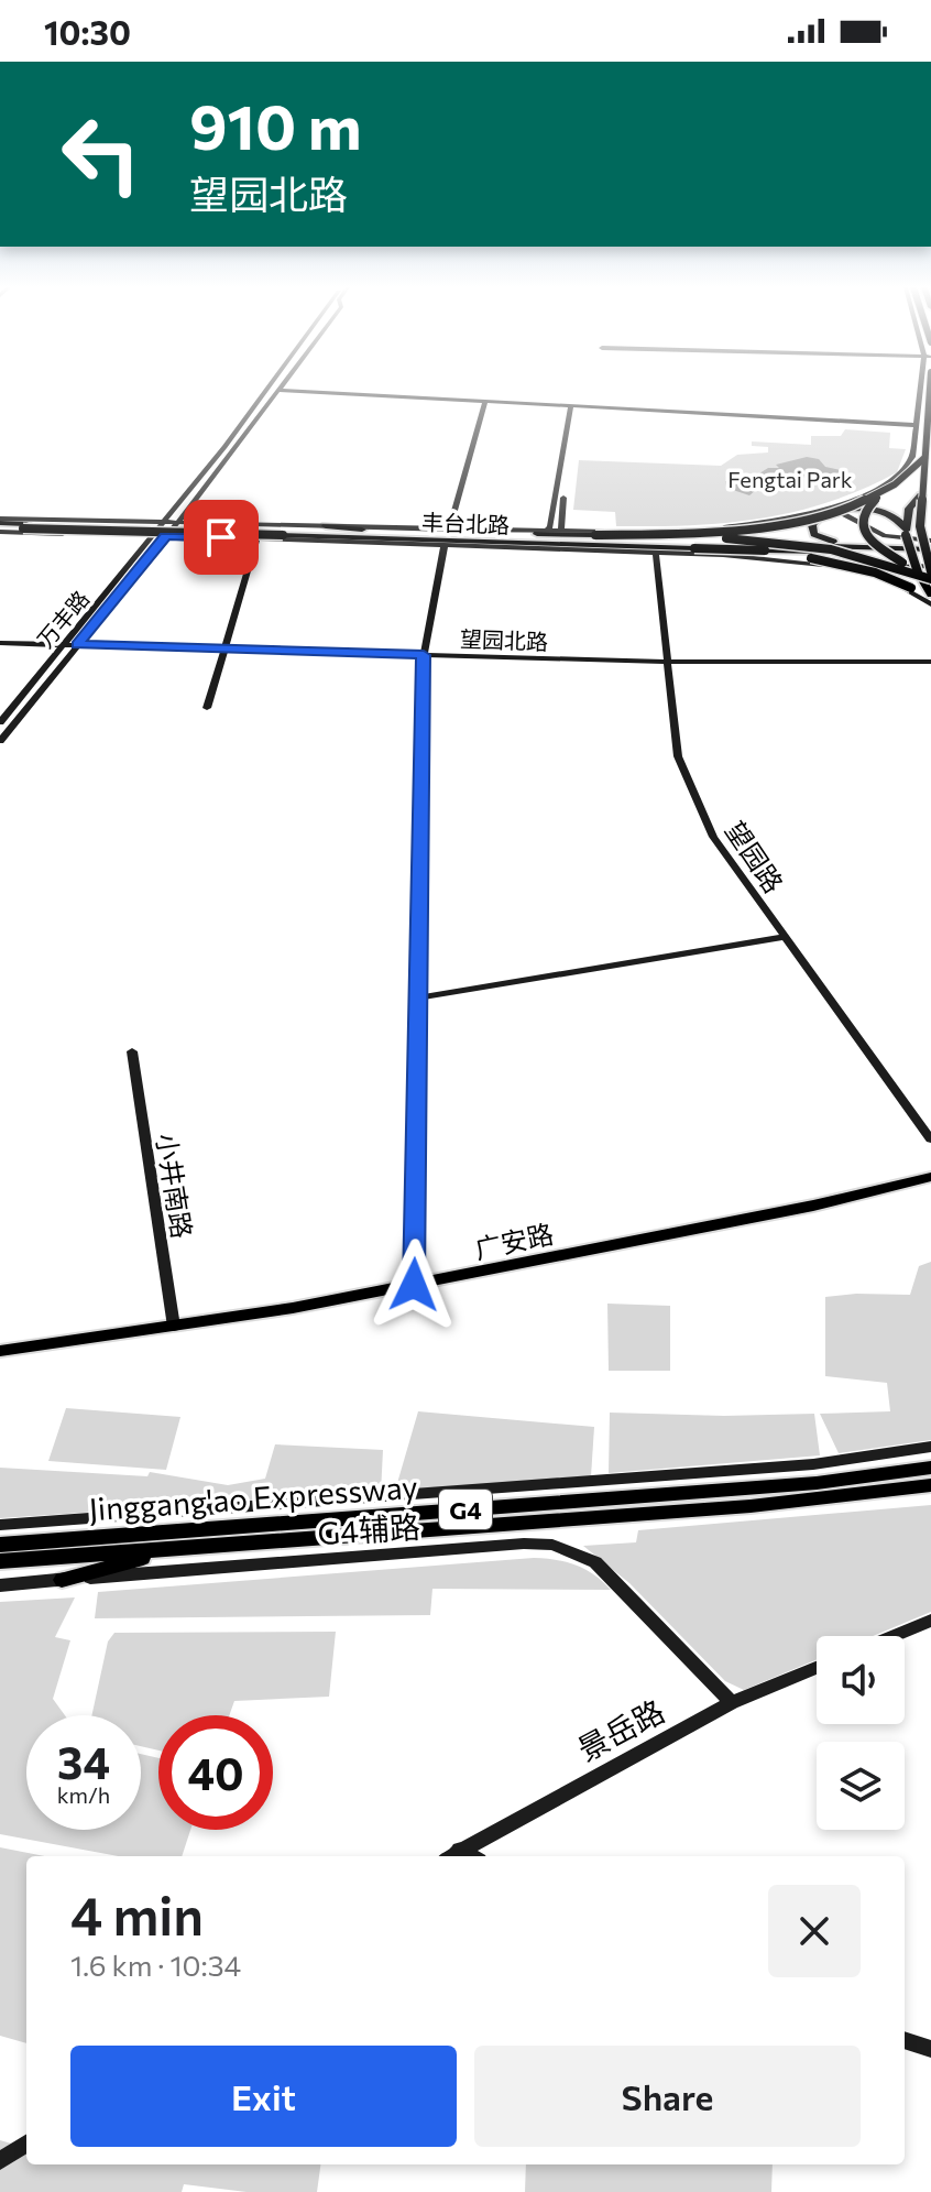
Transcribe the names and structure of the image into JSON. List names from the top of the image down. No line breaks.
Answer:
{"streets":{"highway":["丰台北路","广安路","Jinggang'ao Expressway","G4"],"street":["万丰路","望园北路","望园路","小井南路","G4辅路","景岳路"]},"crossings":[["丰台北路","万丰路"],["丰台北路","望园路"],["万丰路","望园北路"],["望园北路","望园路"],["小井南路","广安路"],["G4辅路","景岳路"]],"parks":["Fengtai Park"],"page":{"status":"10:30","turn":["910 m","望园北路"],"speed":"34 km/h","limit":"40","heading":["4 min","1.6 km · 10:34"],"buttons":["Exit","Share"]}}
